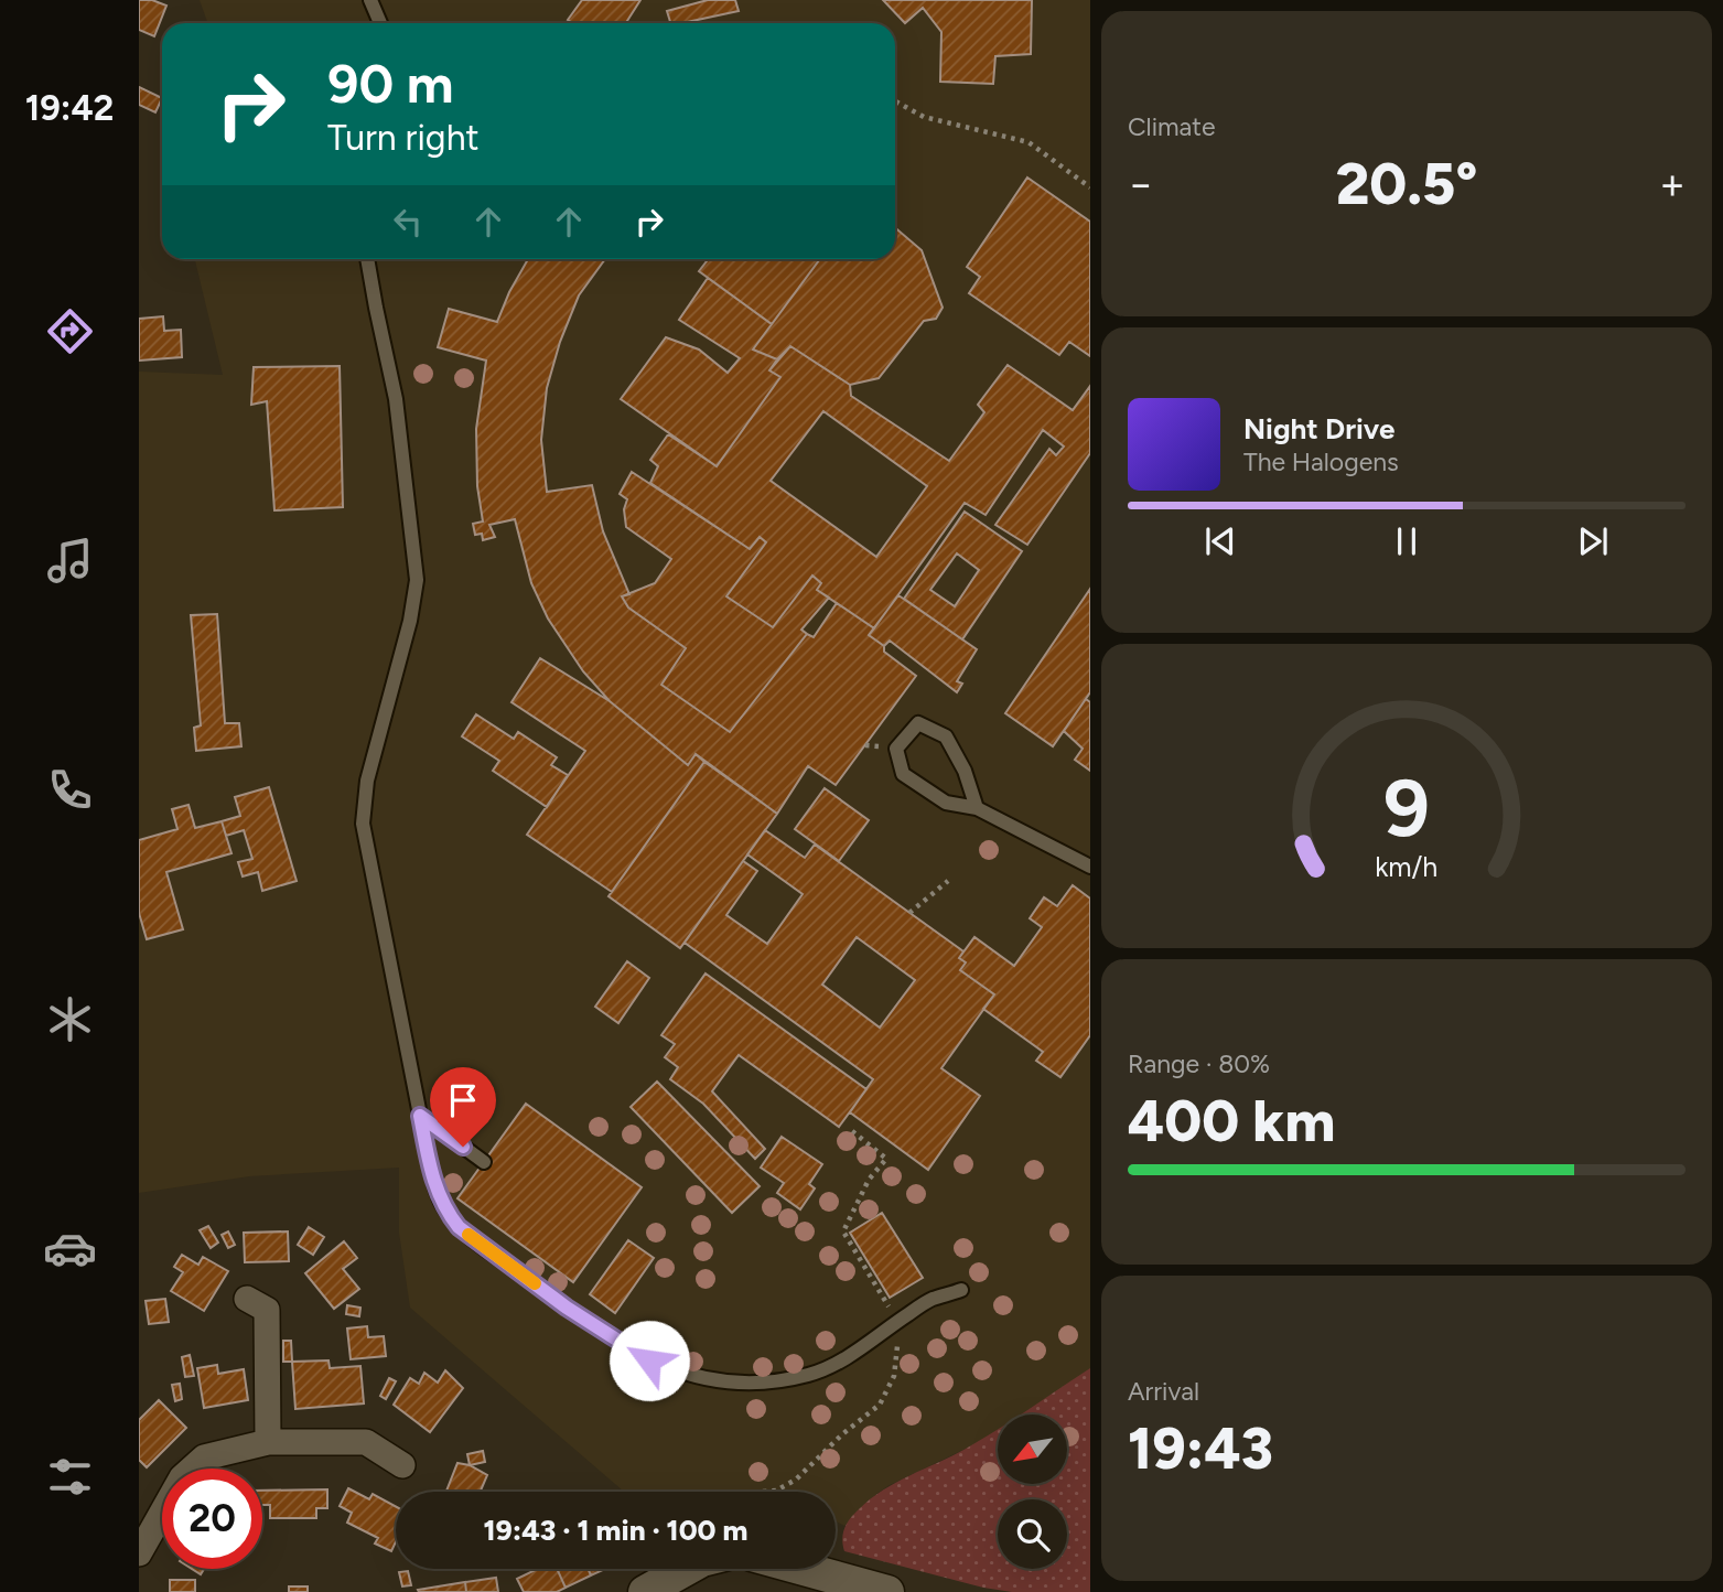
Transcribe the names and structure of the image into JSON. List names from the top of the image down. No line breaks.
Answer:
{"north":"bottom left","page":{"tabs":"19:42","tile":["Climate",["Range · 80%","400 km"],["Arrival","19:43"]],"turn":["90 m","Turn right"],"heat":["−","20.5°","+"],"song":["Night Drive","The Halogens"],"limit":"20","trip":"19:43 · 1 min · 100 m","gauge":["9","km/h"]}}
